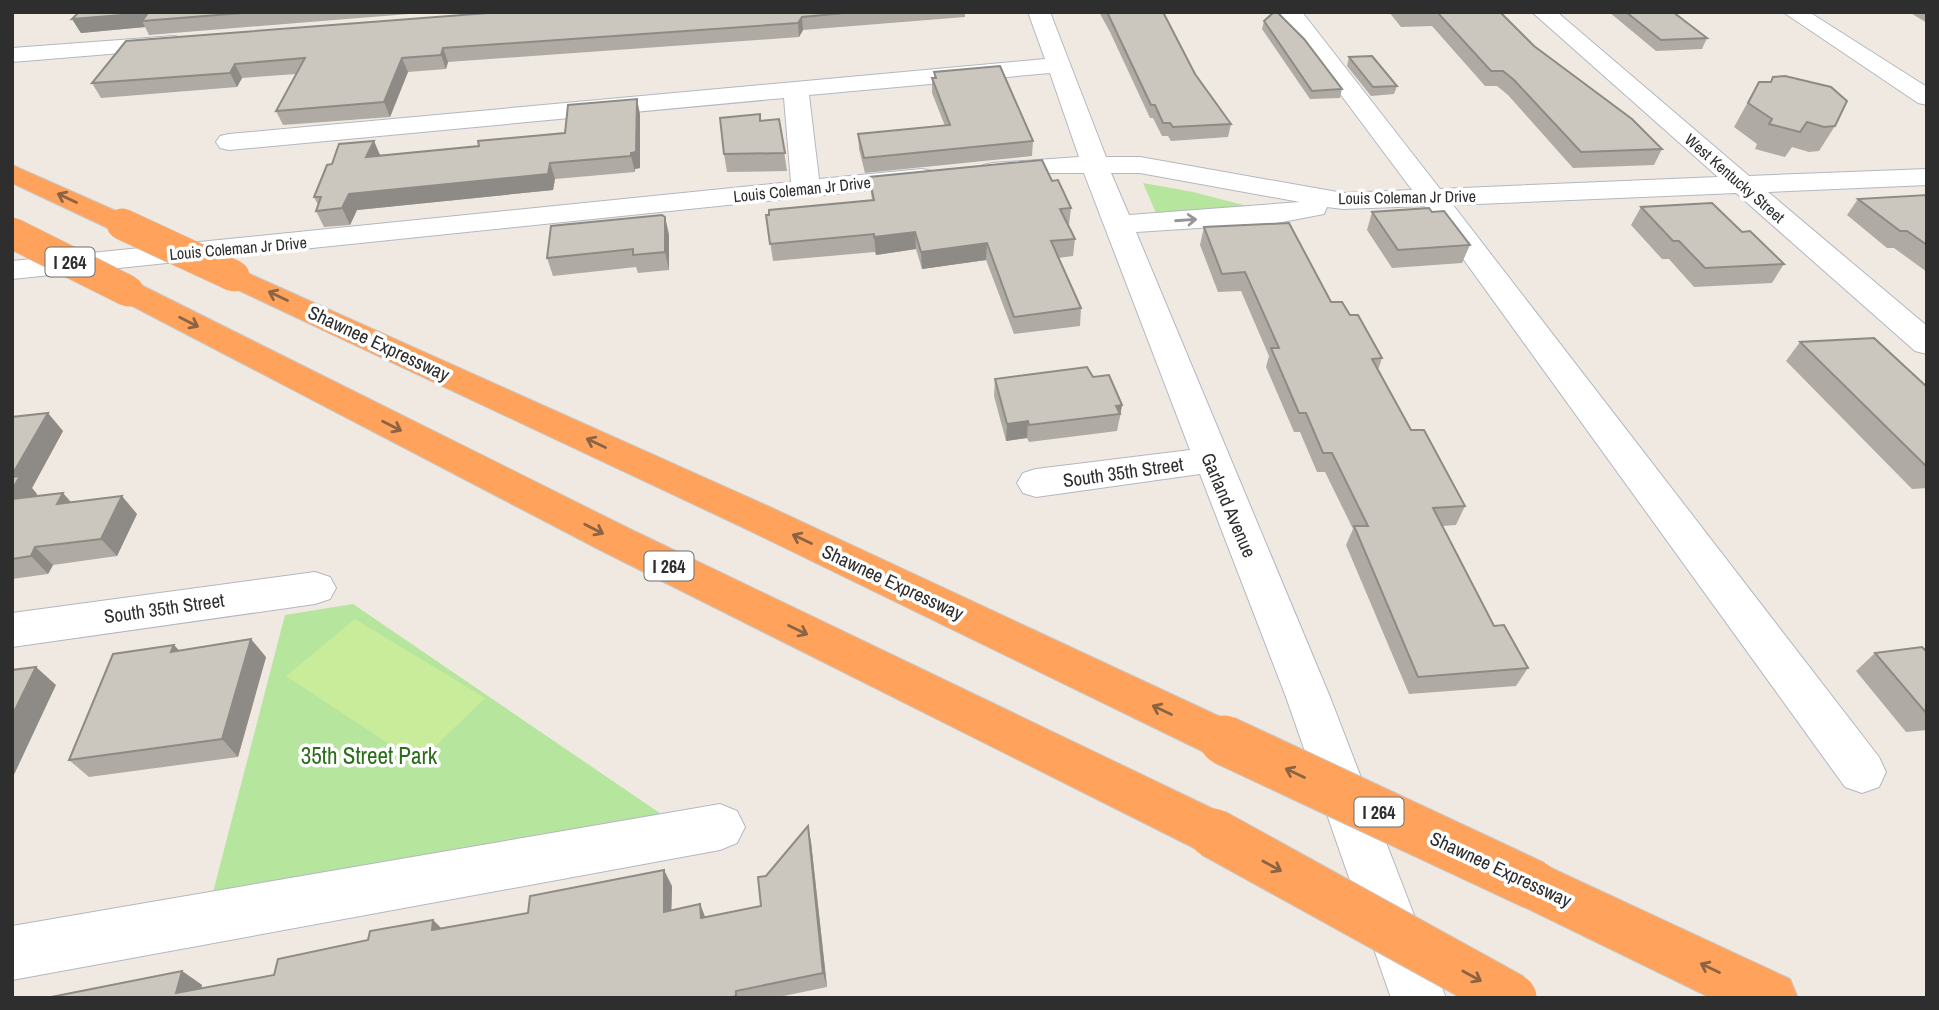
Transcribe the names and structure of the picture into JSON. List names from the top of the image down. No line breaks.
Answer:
{"streets":{"highway":["I 264","Shawnee Expressway"],"street":["West Kentucky Street","Louis Coleman Jr Drive","South 35th Street","Garland Avenue"]},"crossings":[["West Kentucky Street","Louis Coleman Jr Drive"],["Louis Coleman Jr Drive","Garland Avenue"],["South 35th Street","Garland Avenue"]],"parks":["35th Street Park"]}
